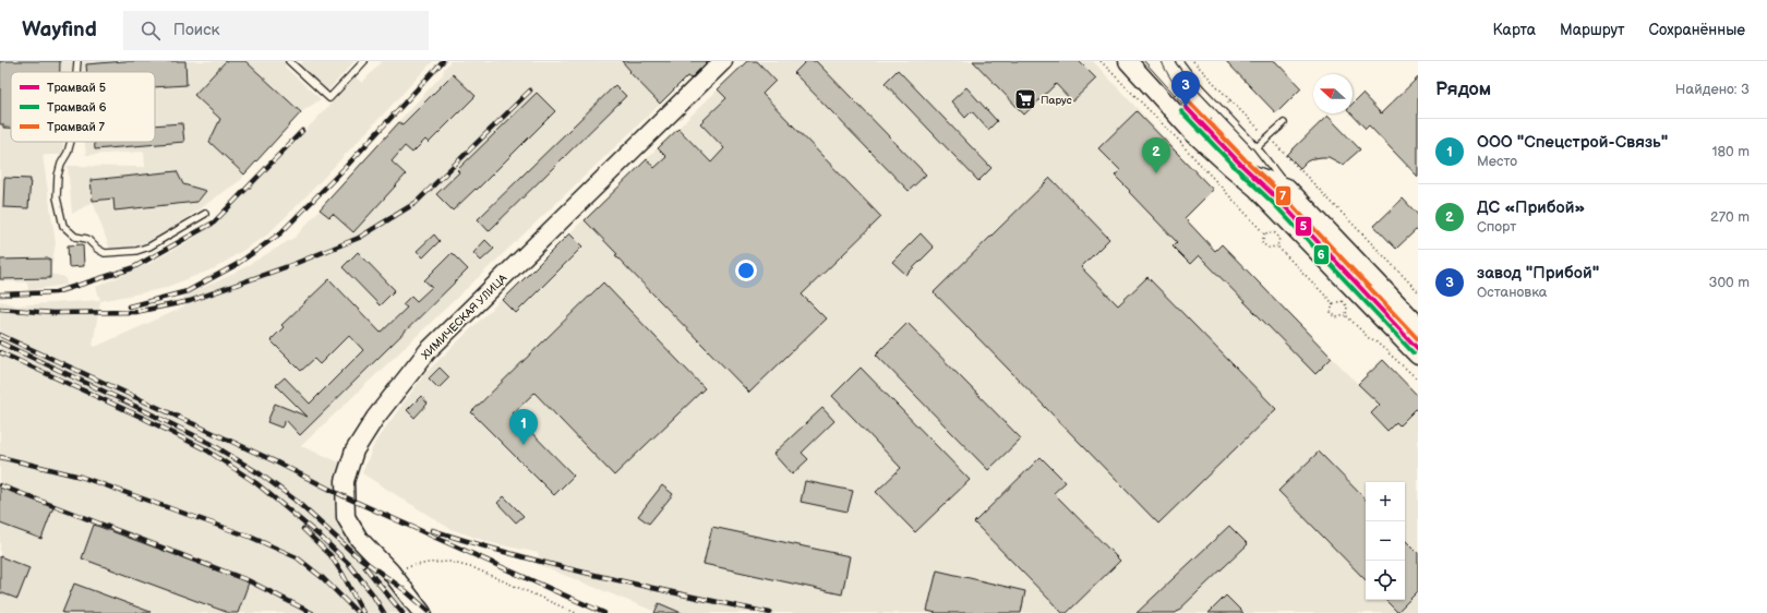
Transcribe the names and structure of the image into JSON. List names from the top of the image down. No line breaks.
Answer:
{"streets":{"street":["ХИМИЧЕСКАЯ УЛИЦА"]},"places":{"supermarket":["Парус"]},"lines":["tram line 7","tram line 5","tram line 6"],"legend":["Трамвай 5","Трамвай 6","Трамвай 7"],"north":"left","page":{"header":"Wayfind","search":"Поиск","nav":["Карта","Маршрут","Сохранённые"],"heading":["Рядом","Найдено: 3"],"pins":["3","2","1"],"list":[{"mark":"1","name":"ООО \"Спецстрой-Связь\"","note":"Место","value":"180 m"},{"mark":"2","name":"ДC «Прибой»","note":"Спорт","value":"270 m"},{"mark":"3","name":"завод \"Прибой\"","note":"Остановка","value":"300 m"}],"map_buttons":["+","−"]}}
